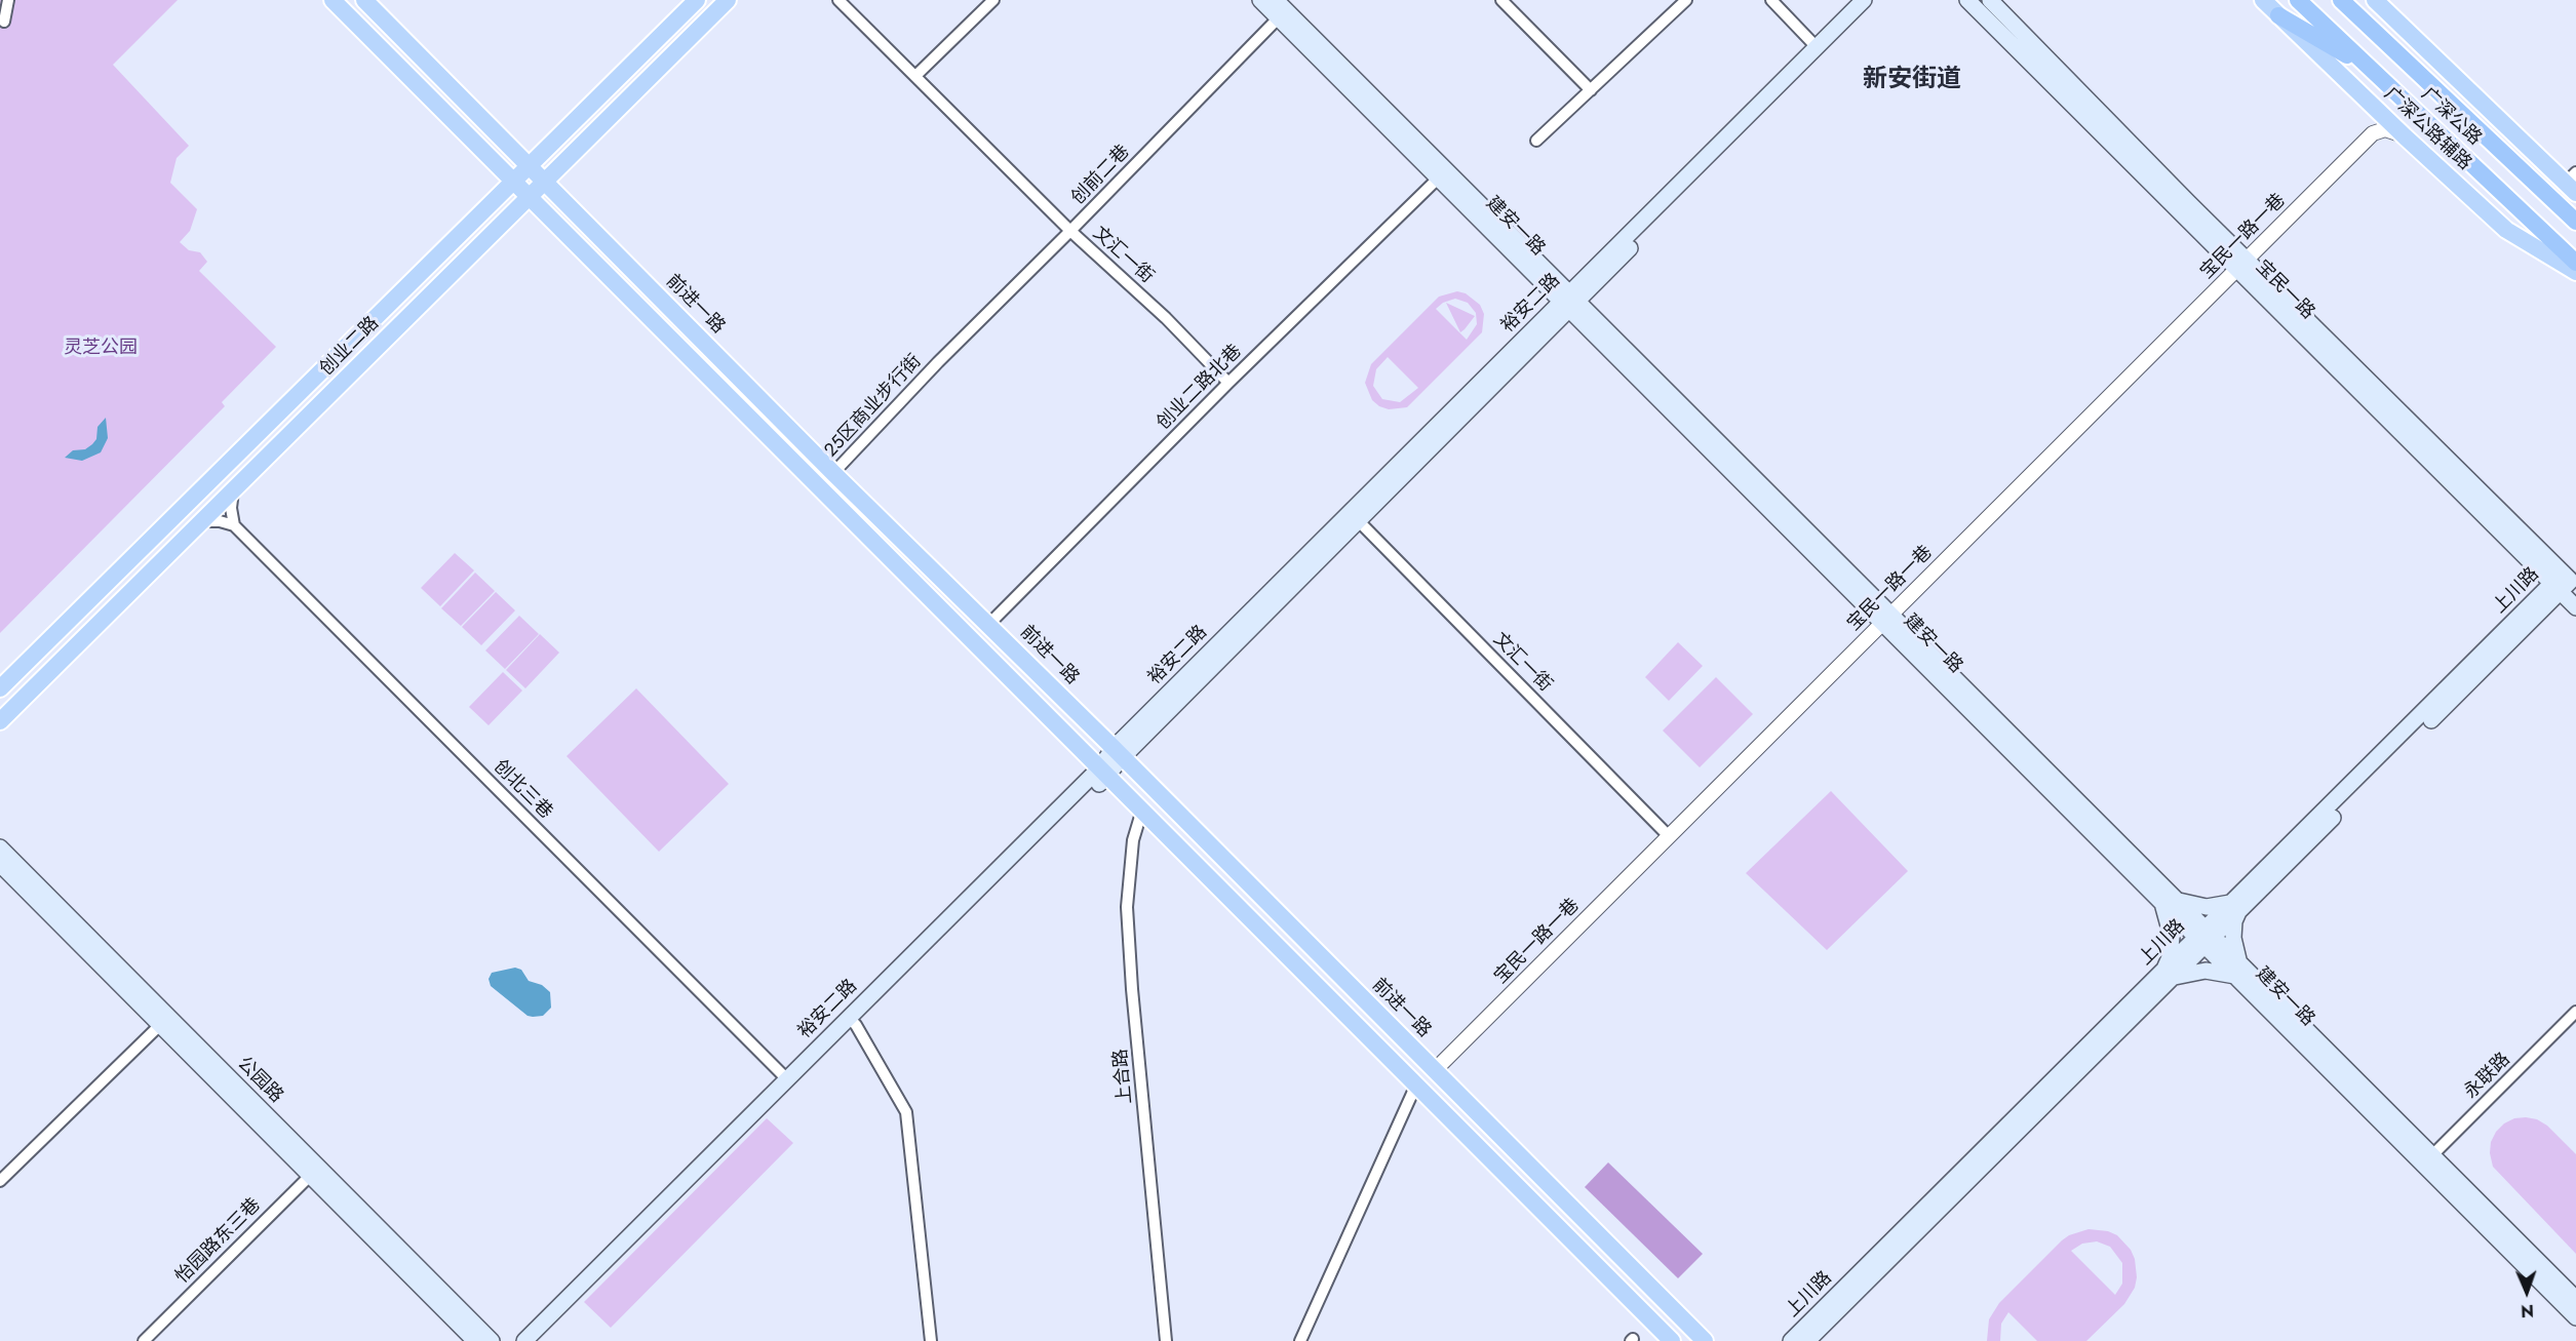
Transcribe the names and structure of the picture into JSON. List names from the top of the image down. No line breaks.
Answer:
{"streets":{"highway":["广深公路"],"main road":["广深公路辅路","建安一路","宝民一路","裕安二路","前进一路","创业二路","上川路","公园路"],"street":["创前二巷","宝民一路一巷","文汇一街","创业二路北巷","25区商业步行街","创北三巷","上合路","永联路","怡园路东三巷"]},"crossings":[["创前二巷","建安一路"],["创前二巷","文汇一街"],["创前二巷","25区商业步行街"],["建安一路","宝民一路一巷"],["建安一路","裕安二路"],["建安一路","创业二路北巷"],["建安一路","上川路"],["建安一路","永联路"],["宝民一路一巷","文汇一街"],["宝民一路一巷","宝民一路"],["宝民一路一巷","前进一路"],["文汇一街","裕安二路"],["文汇一街","创业二路北巷"],["宝民一路","上川路"],["裕安二路","前进一路"],["裕安二路","创北三巷"],["前进一路","创业二路"],["前进一路","创业二路北巷"],["前进一路","25区商业步行街"],["公园路","怡园路东三巷"]],"districts":["新安街道"],"parks":["灵芝公园"],"north":"bottom"}
